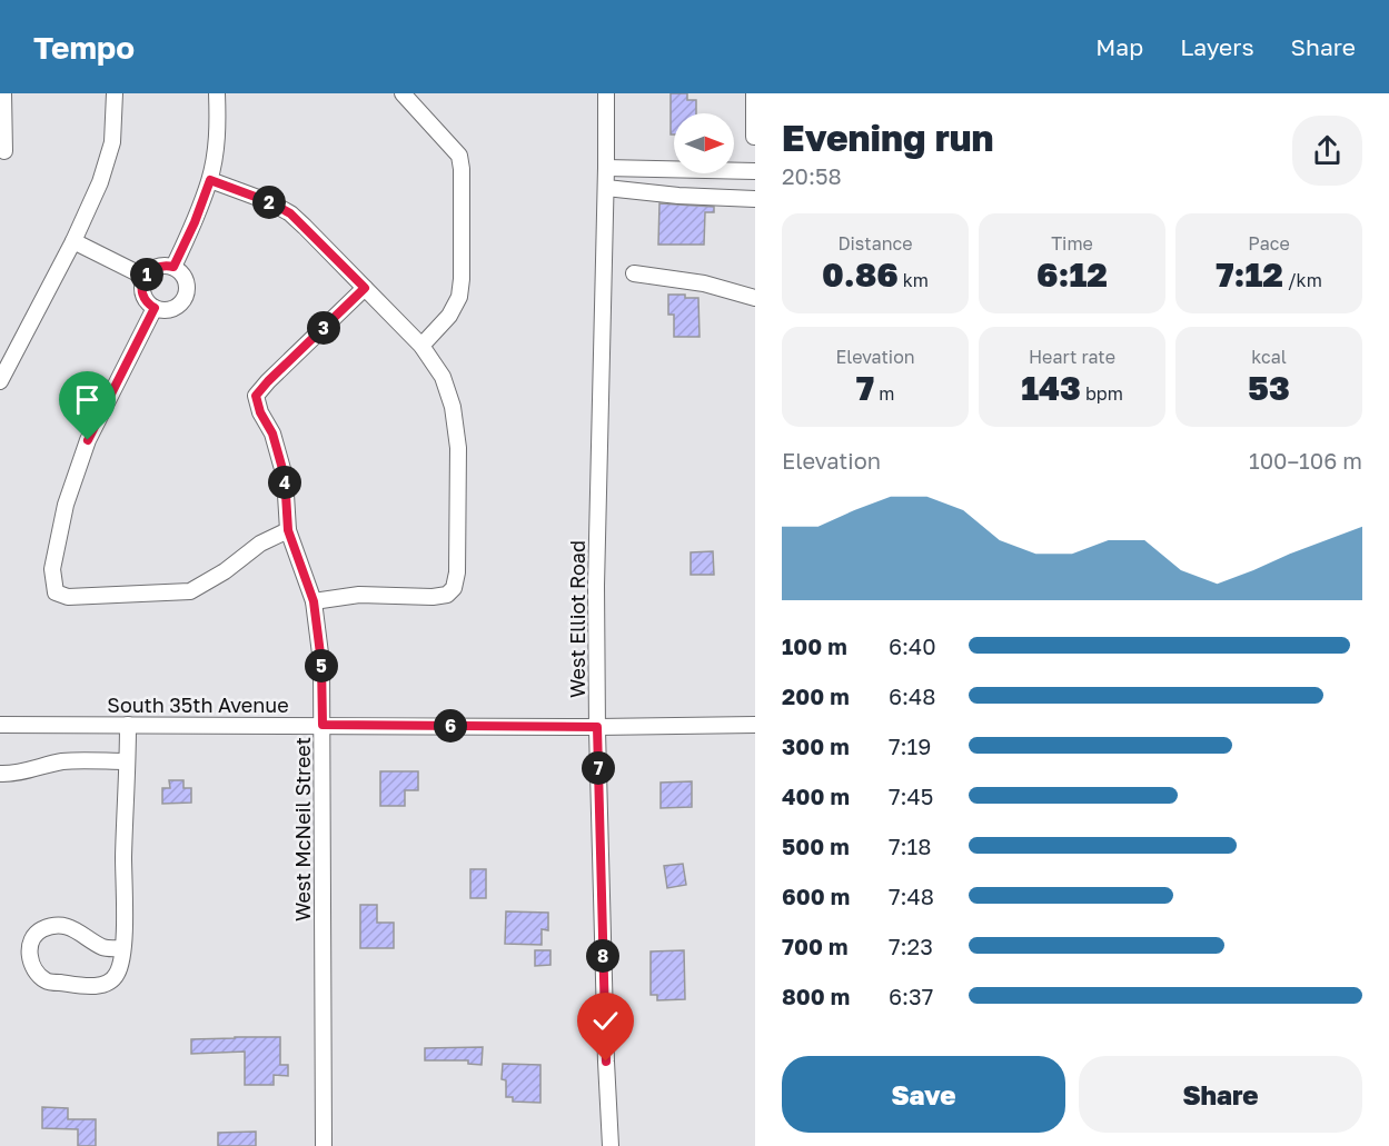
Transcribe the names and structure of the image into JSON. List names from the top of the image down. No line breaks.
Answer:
{"streets":{"street":["West Elliot Road","South 35th Avenue","West McNeil Street"]},"crossings":[["West Elliot Road","South 35th Avenue"],["South 35th Avenue","West McNeil Street"]],"north":"right","page":{"header":"Tempo","nav":["Map","Layers","Share"],"heading":["Evening run","20:58"],"pins":["2","1","3","4","5","6","7","8"],"stats":[["Distance","0.86 km"],["Time","6:12"],["Pace","7:12 /km"],["Elevation","7 m"],["Heart rate","143 bpm"],["kcal","53"]],"chart":["Elevation","100–106 m"],"list":[{"name":"100 m","note":"6:40"},{"name":"200 m","note":"6:48"},{"name":"300 m","note":"7:19"},{"name":"400 m","note":"7:45"},{"name":"500 m","note":"7:18"},{"name":"600 m","note":"7:48"},{"name":"700 m","note":"7:23"},{"name":"800 m","note":"6:37"}],"buttons":["Save","Share"]}}
